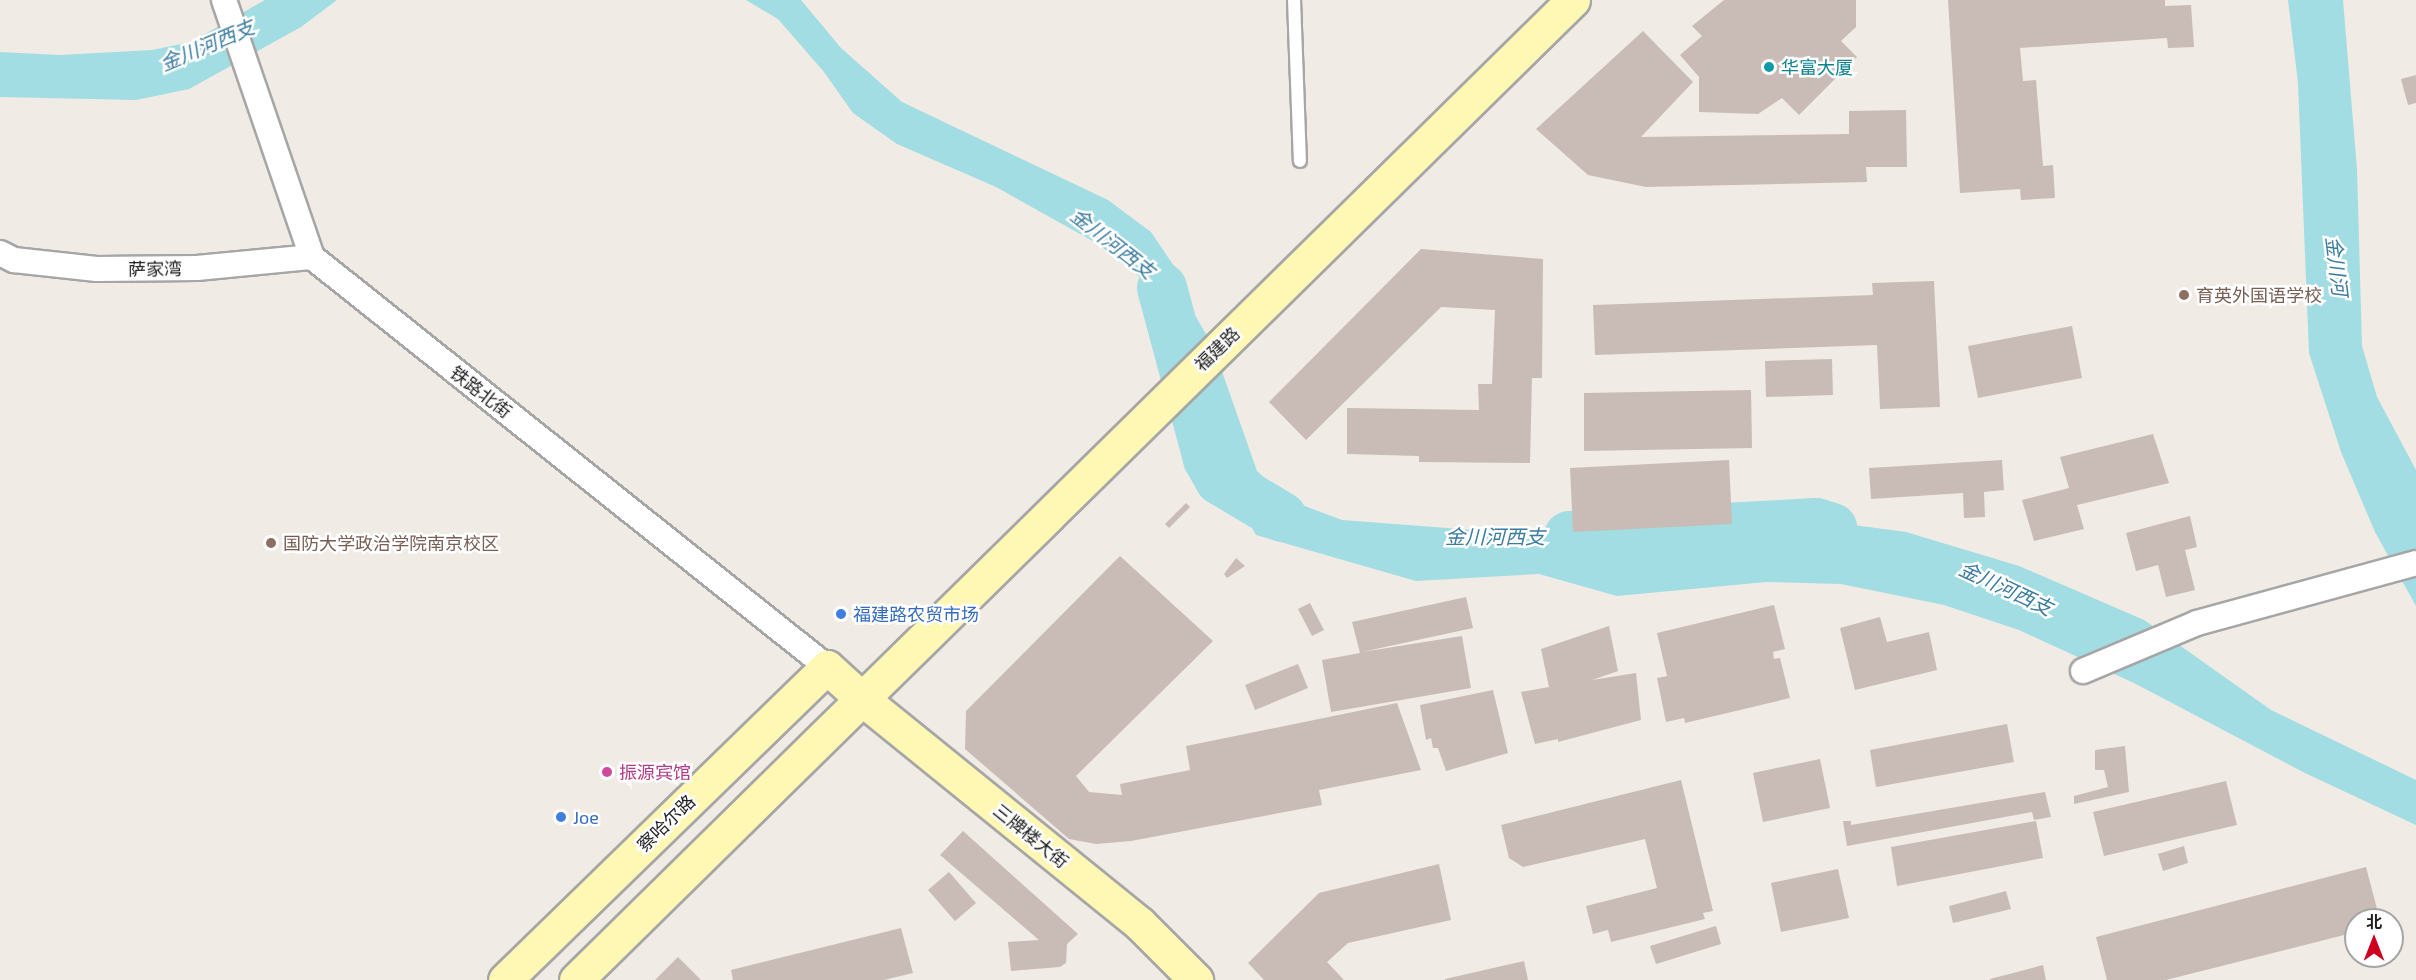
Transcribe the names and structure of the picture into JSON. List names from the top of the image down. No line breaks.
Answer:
{"streets":{"main road":["福建路","铁路北街","察哈尔路","三牌楼大街"],"street":["萨家湾"]},"crossings":[["萨家湾","铁路北街"],["福建路","铁路北街"],["福建路","三牌楼大街"],["铁路北街","察哈尔路"],["铁路北街","三牌楼大街"]],"water":["金川河西支","金川河"],"places":["华富大厦","育英外国语学校","国防大学政治学院南京校区","福建路农贸市场","振源宾馆","Joe"],"north":"top"}
